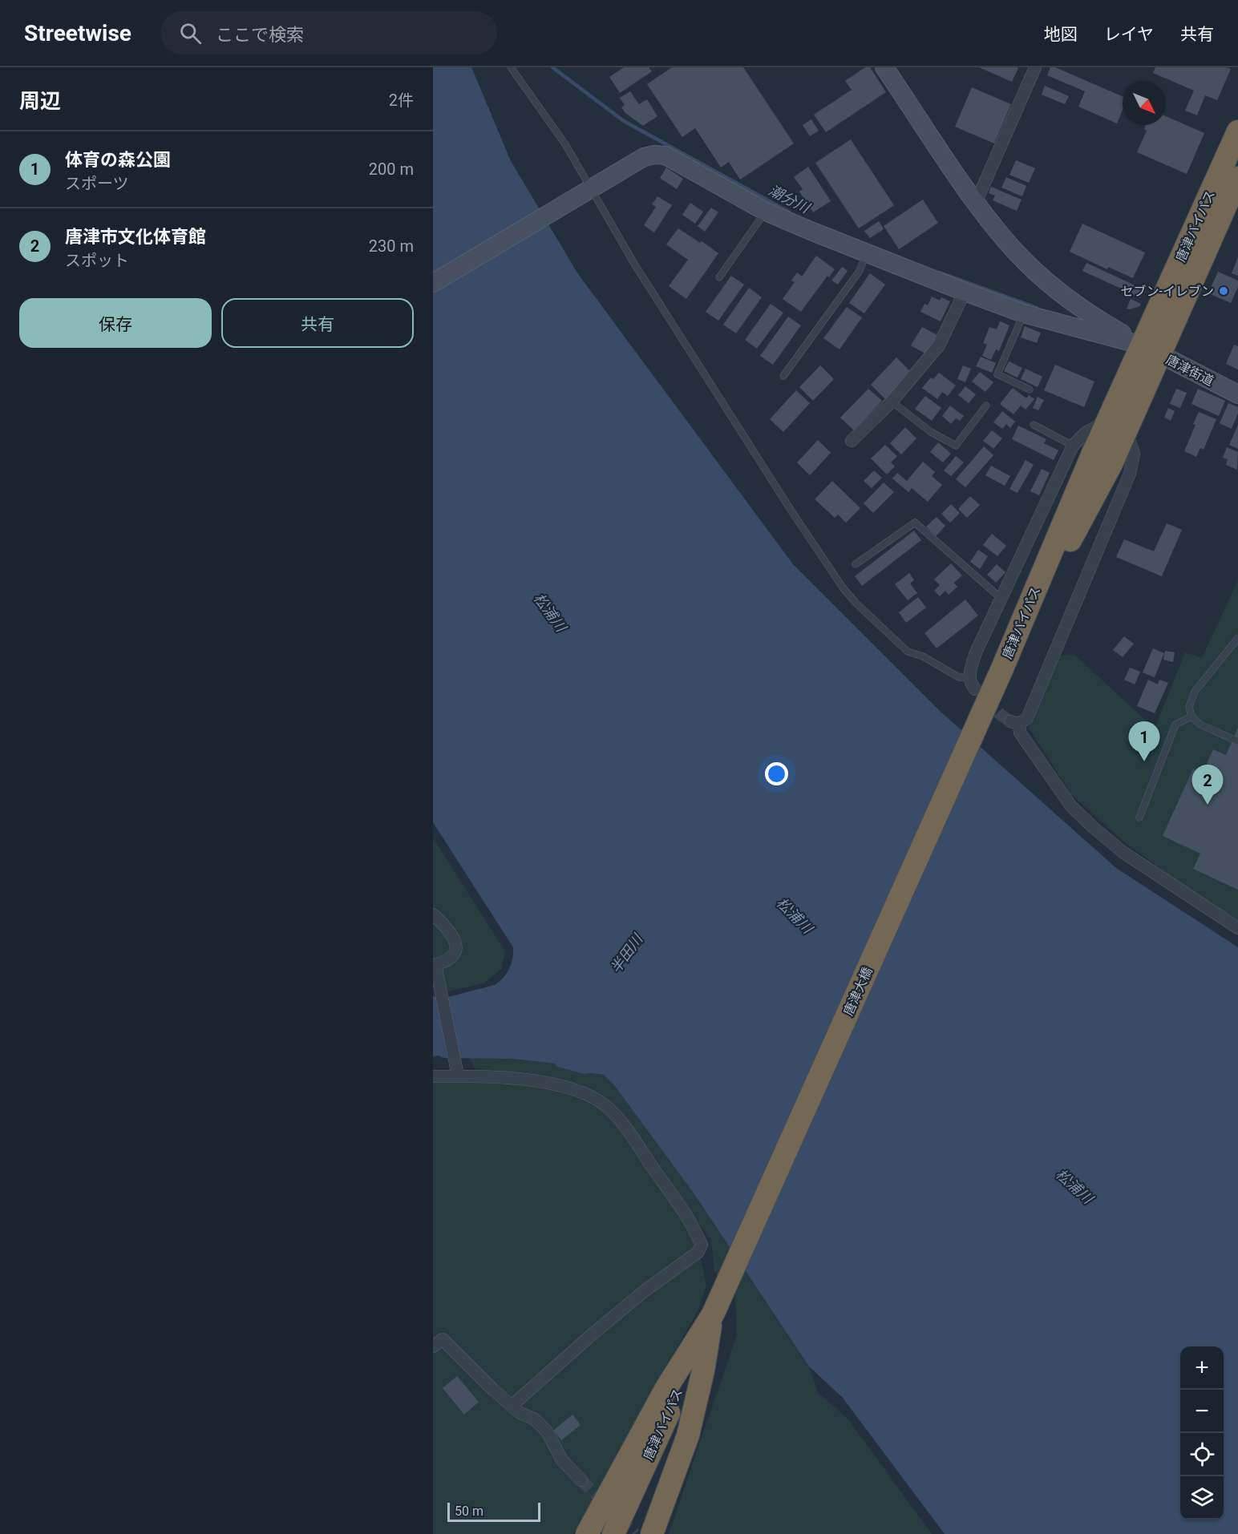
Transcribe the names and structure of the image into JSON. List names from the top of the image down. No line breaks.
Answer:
{"streets":{"highway":["唐津バイパス","唐津大橋"],"street":["唐津街道"]},"crossings":[["唐津バイパス","唐津街道"],["唐津バイパス","唐津大橋"]],"water":["潮分川","松浦川","半田川"],"places":["セブン-イレブン"],"scale_bar":"50 m","north":"bottom right","page":{"header":"Streetwise","search":"ここで検索","nav":["地図","レイヤ","共有"],"heading":["周辺","2件"],"list":[{"mark":"1","name":"体育の森公園","note":"スポーツ","value":"200 m"},{"mark":"2","name":"唐津市文化体育館","note":"スポット","value":"230 m"}],"buttons":["保存","共有"],"pins":["1","2"],"map_buttons":["+","−"],"scale":"50 m"}}
